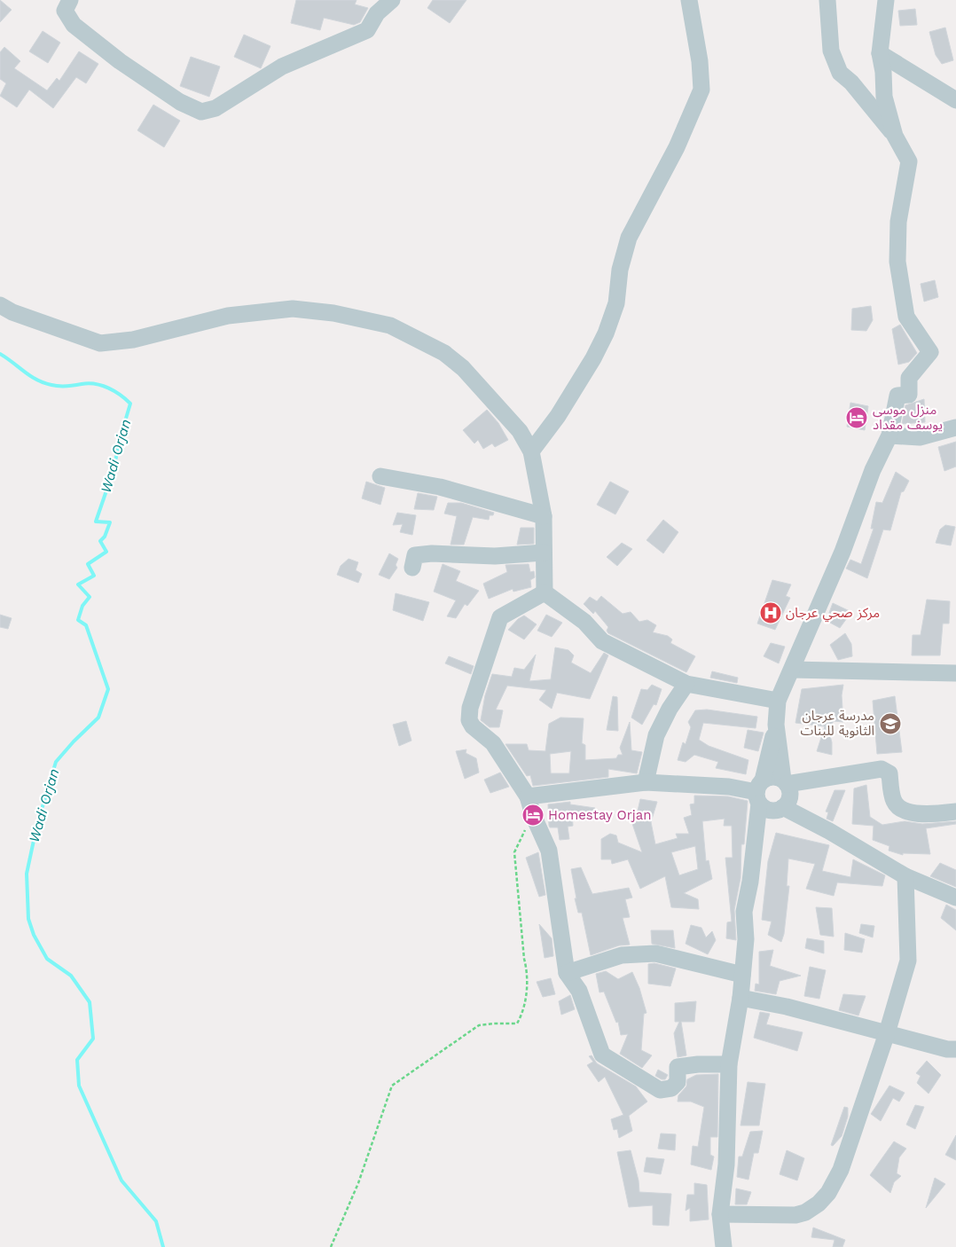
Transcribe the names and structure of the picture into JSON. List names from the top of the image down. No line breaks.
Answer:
{"water":["Wadi Orjan"],"places":{"hotel":["منزل موسى يوسف مقداد","Homestay Orjan"],"hospital":["مركز صحي عرجان"],"school or university":["مدرسة عرجان الثانوية للبنات"]}}
